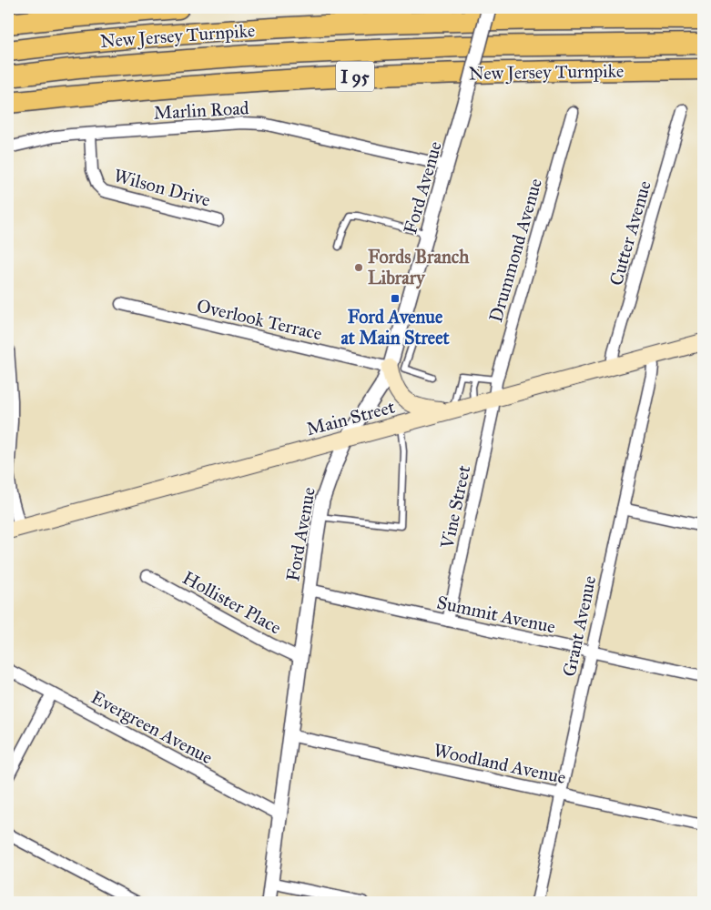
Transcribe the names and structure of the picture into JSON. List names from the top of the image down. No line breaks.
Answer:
{"streets":{"highway":["New Jersey Turnpike","I 95"],"main road":["Main Street"],"street":["Marlin Road","Wilson Drive","Ford Avenue","Cutter Avenue","Drummond Avenue","Overlook Terrace","Vine Street","Hollister Place","Summit Avenue","Grant Avenue","Evergreen Avenue","Woodland Avenue"]},"crossings":[["Marlin Road","Wilson Drive"],["Marlin Road","Ford Avenue"],["Ford Avenue","Overlook Terrace"],["Ford Avenue","Main Street"],["Ford Avenue","Hollister Place"],["Ford Avenue","Summit Avenue"],["Ford Avenue","Evergreen Avenue"],["Ford Avenue","Woodland Avenue"],["Cutter Avenue","Main Street"],["Drummond Avenue","Main Street"],["Drummond Avenue","Vine Street"],["Main Street","Vine Street"],["Main Street","Grant Avenue"],["Vine Street","Summit Avenue"],["Summit Avenue","Grant Avenue"],["Grant Avenue","Woodland Avenue"]],"places":{"other":["Fords Branch Library"],"transit":["Ford Avenue at Main Street"]}}
